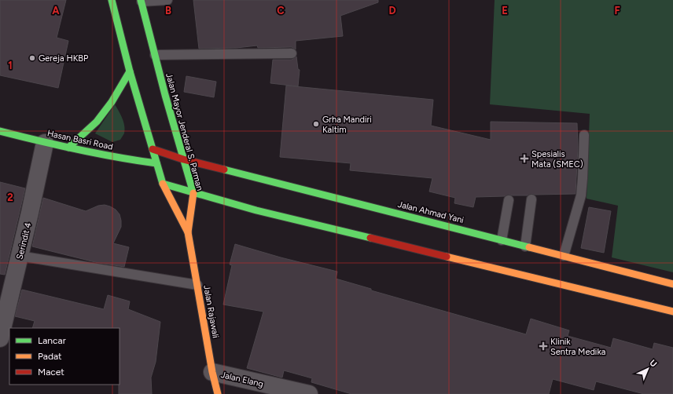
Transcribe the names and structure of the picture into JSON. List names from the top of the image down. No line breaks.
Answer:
{"streets":{"main road":["Jalan Mayor Jenderal S. Parman","Hasan Basri Road","Jalan Ahmad Yani","Jalan Rajawali"],"street":["Serindit 4","Jalan Elang"]},"crossings":[["Jalan Mayor Jenderal S. Parman","Jalan Ahmad Yani"],["Jalan Mayor Jenderal S. Parman","Jalan Rajawali"],["Hasan Basri Road","Serindit 4"],["Jalan Rajawali","Jalan Elang"]],"places":{"other":["Gereja HKBP","Grha Mandiri Kaltim"],"health":["Spesialis Mata (SMEC)","Klinik Sentra Medika"]},"legend":["Lancar","Padat","Macet"],"north":"top right","grid":{"columns":["A","B","C","D","E","F"],"rows":["1","2"]}}
